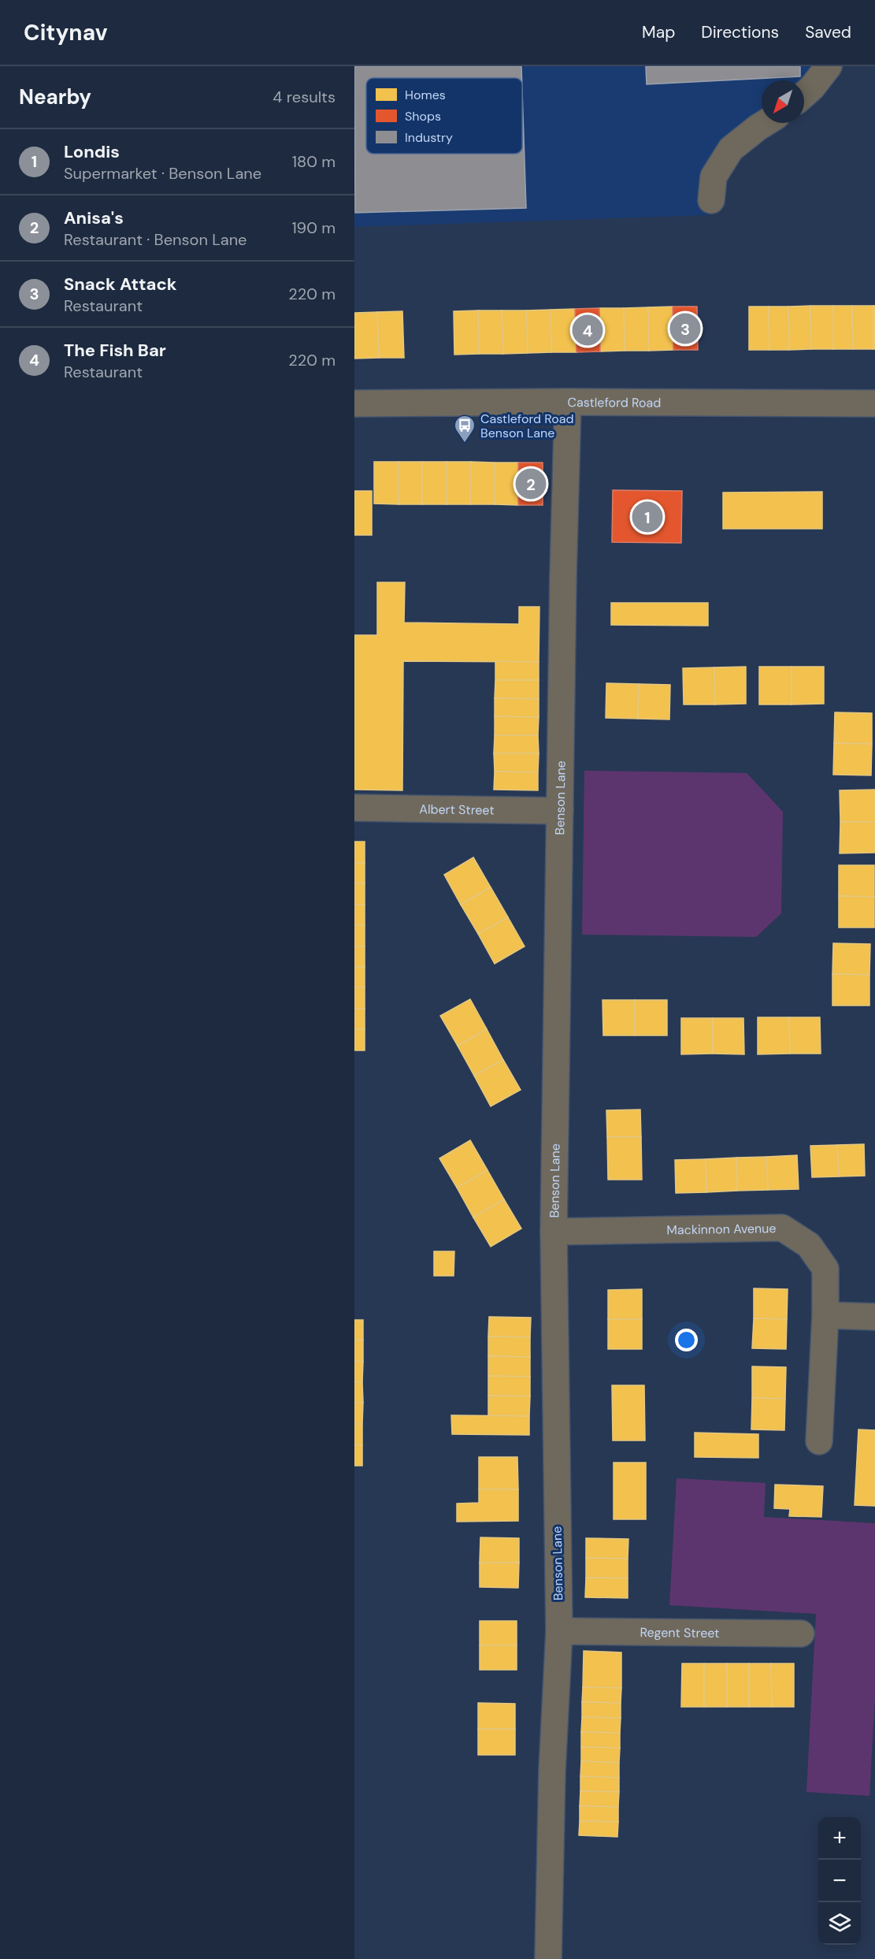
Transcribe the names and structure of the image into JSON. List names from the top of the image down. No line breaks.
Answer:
{"streets":{"street":["Castleford Road","Benson Lane","Albert Street","Mackinnon Avenue","Regent Street"]},"crossings":[["Castleford Road","Benson Lane"],["Benson Lane","Albert Street"],["Benson Lane","Mackinnon Avenue"],["Benson Lane","Regent Street"]],"places":{"bus stop":["Castleford Road Benson Lane"]},"legend":["Homes","Shops","Industry"],"north":"bottom left","page":{"header":"Citynav","nav":["Map","Directions","Saved"],"heading":["Nearby","4 results"],"list":[{"mark":"1","name":"Londis","note":"Supermarket · Benson Lane","value":"180 m"},{"mark":"2","name":"Anisa's","note":"Restaurant · Benson Lane","value":"190 m"},{"mark":"3","name":"Snack Attack","note":"Restaurant","value":"220 m"},{"mark":"4","name":"The Fish Bar","note":"Restaurant","value":"220 m"}],"pins":["3","4","2","1"],"map_buttons":["+","−"]}}
